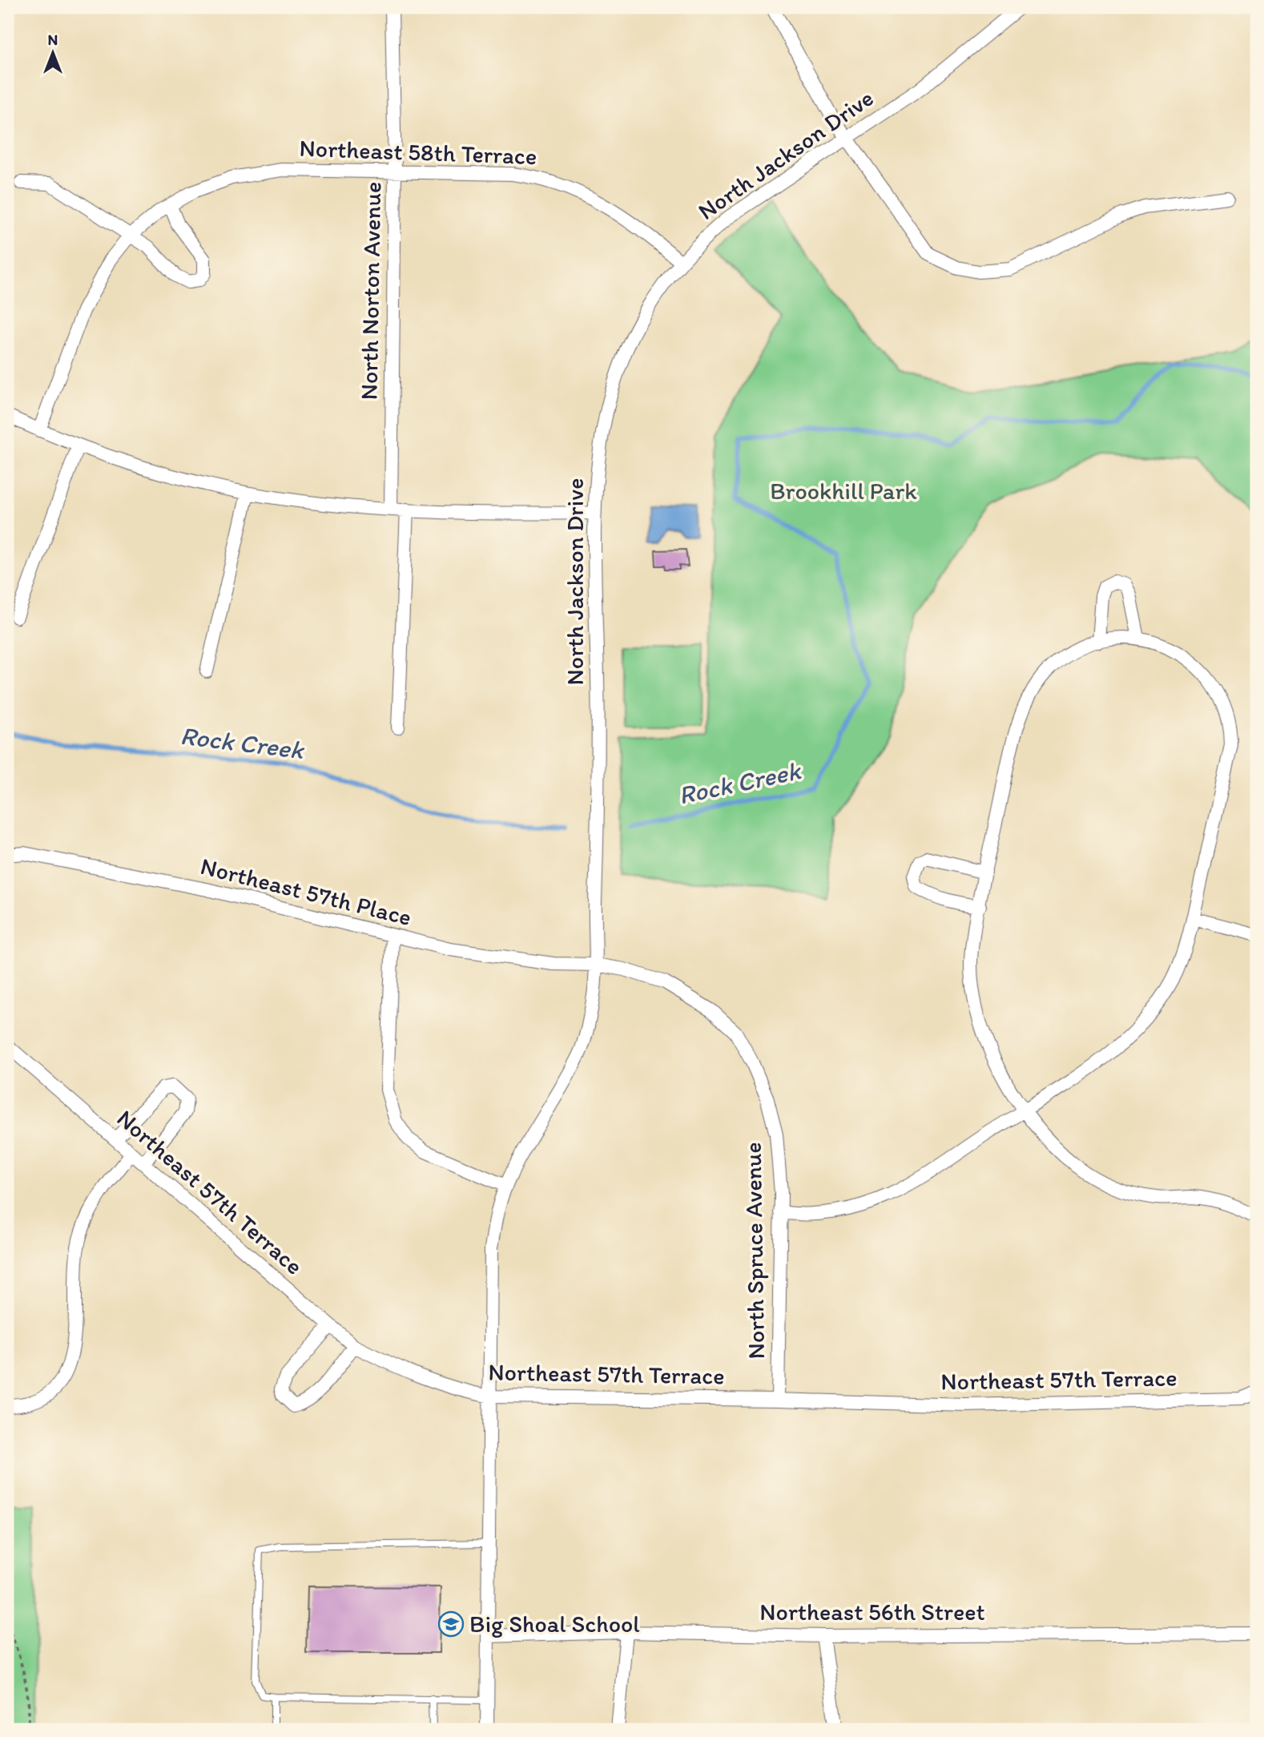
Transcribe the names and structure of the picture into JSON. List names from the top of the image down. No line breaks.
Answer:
{"streets":{"street":["Northeast 58th Terrace","North Jackson Drive","North Norton Avenue","Northeast 57th Place","Northeast 57th Terrace","North Spruce Avenue","Northeast 56th Street"]},"crossings":[["Northeast 58th Terrace","North Jackson Drive"],["Northeast 58th Terrace","North Norton Avenue"],["North Jackson Drive","Northeast 57th Place"],["North Jackson Drive","Northeast 57th Terrace"],["North Jackson Drive","North Spruce Avenue"],["North Jackson Drive","Northeast 56th Street"],["Northeast 57th Place","North Spruce Avenue"],["Northeast 57th Terrace","North Spruce Avenue"]],"water":["Rock Creek"],"parks":["Brookhill Park"],"places":{"school or university":["Big Shoal School"]},"north":"top"}
